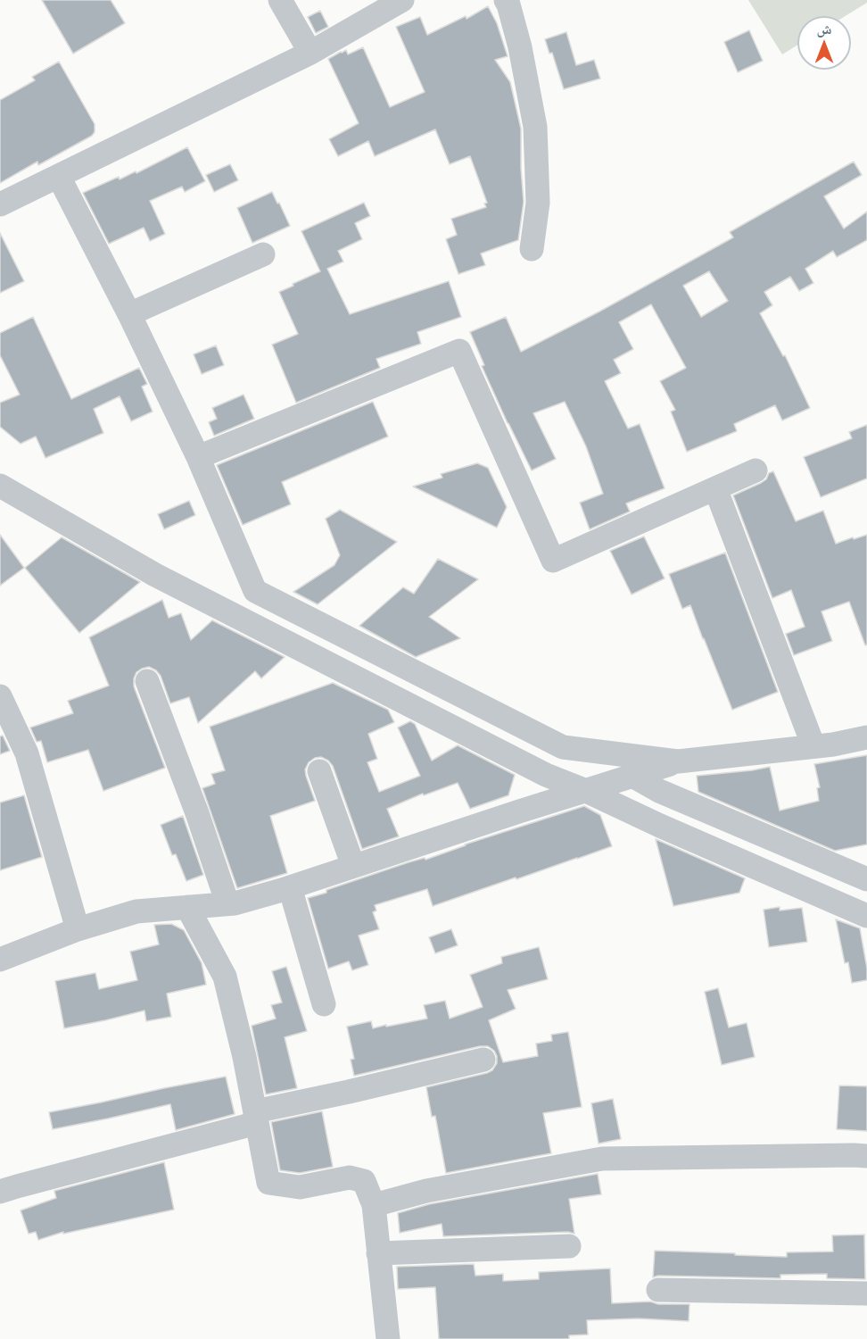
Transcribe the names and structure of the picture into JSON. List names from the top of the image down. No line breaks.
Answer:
{"north":"top"}
